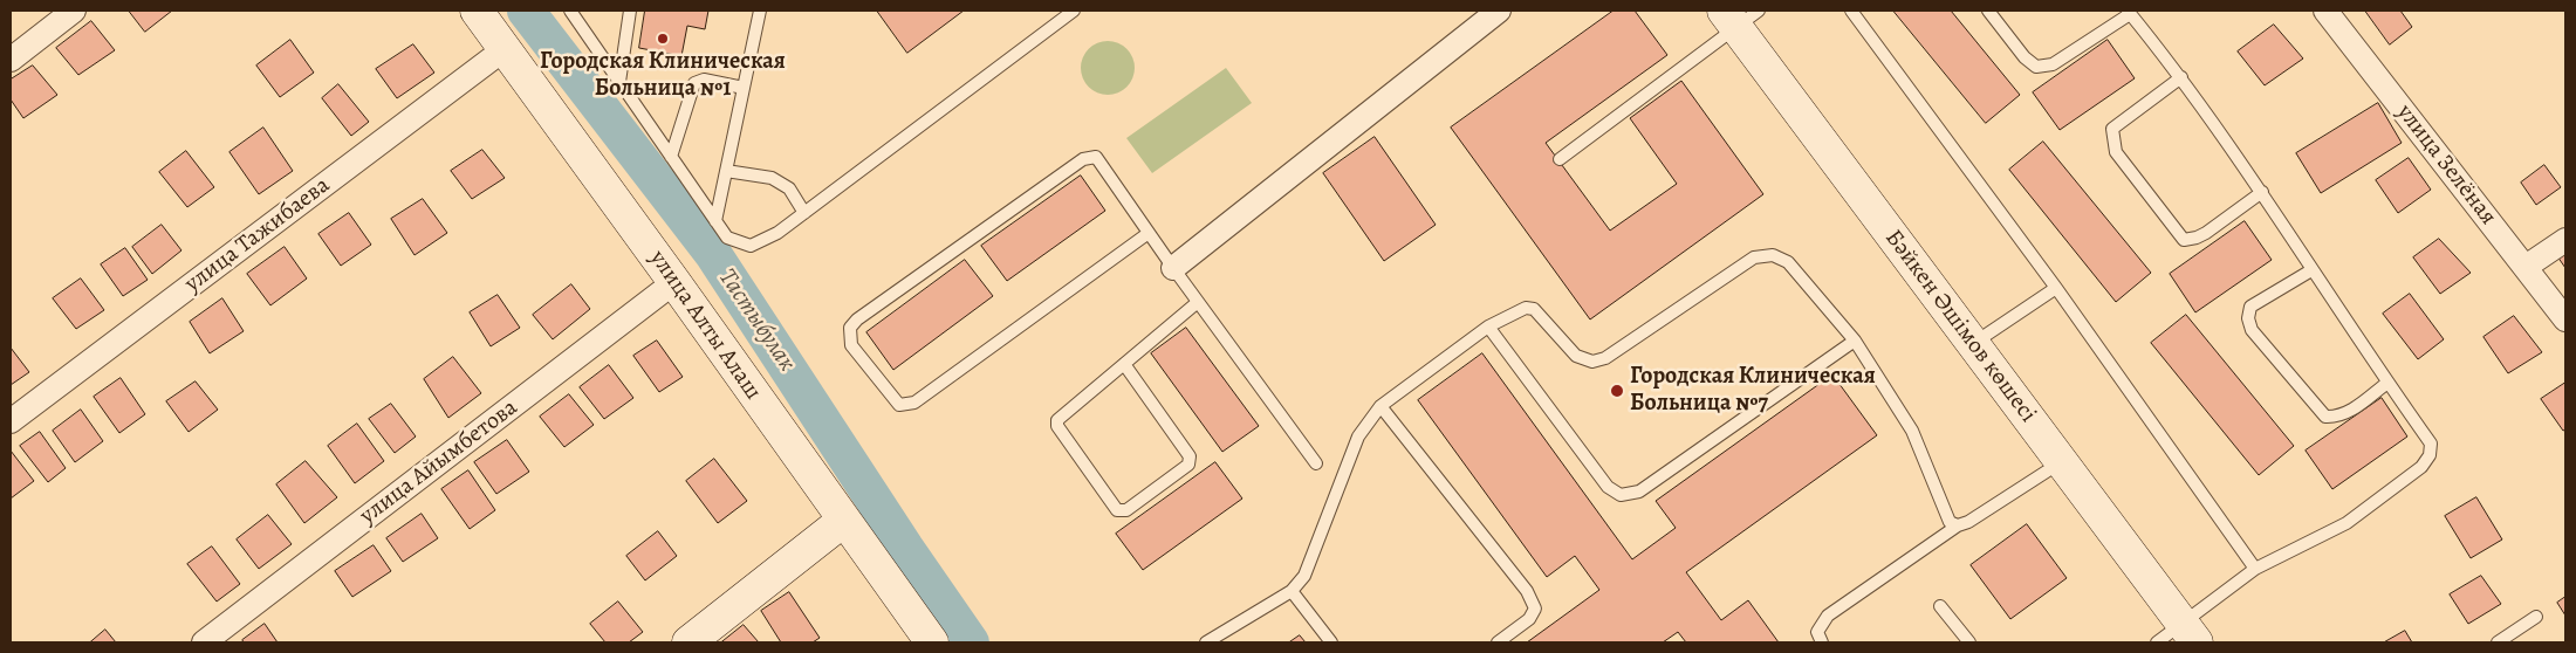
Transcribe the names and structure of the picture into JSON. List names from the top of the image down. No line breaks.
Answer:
{"streets":{"street":["улица Зелёная","улица Тажибаева","улица Алты Алаш","Бәйкен Әшімов көшесі","улица Айымбетова"]},"crossings":[["улица Тажибаева","улица Алты Алаш"],["улица Алты Алаш","улица Айымбетова"]],"water":["Тастыбулак"],"places":["Городская Клиническая Больница №1","Городская Клиническая Больница №7"]}
